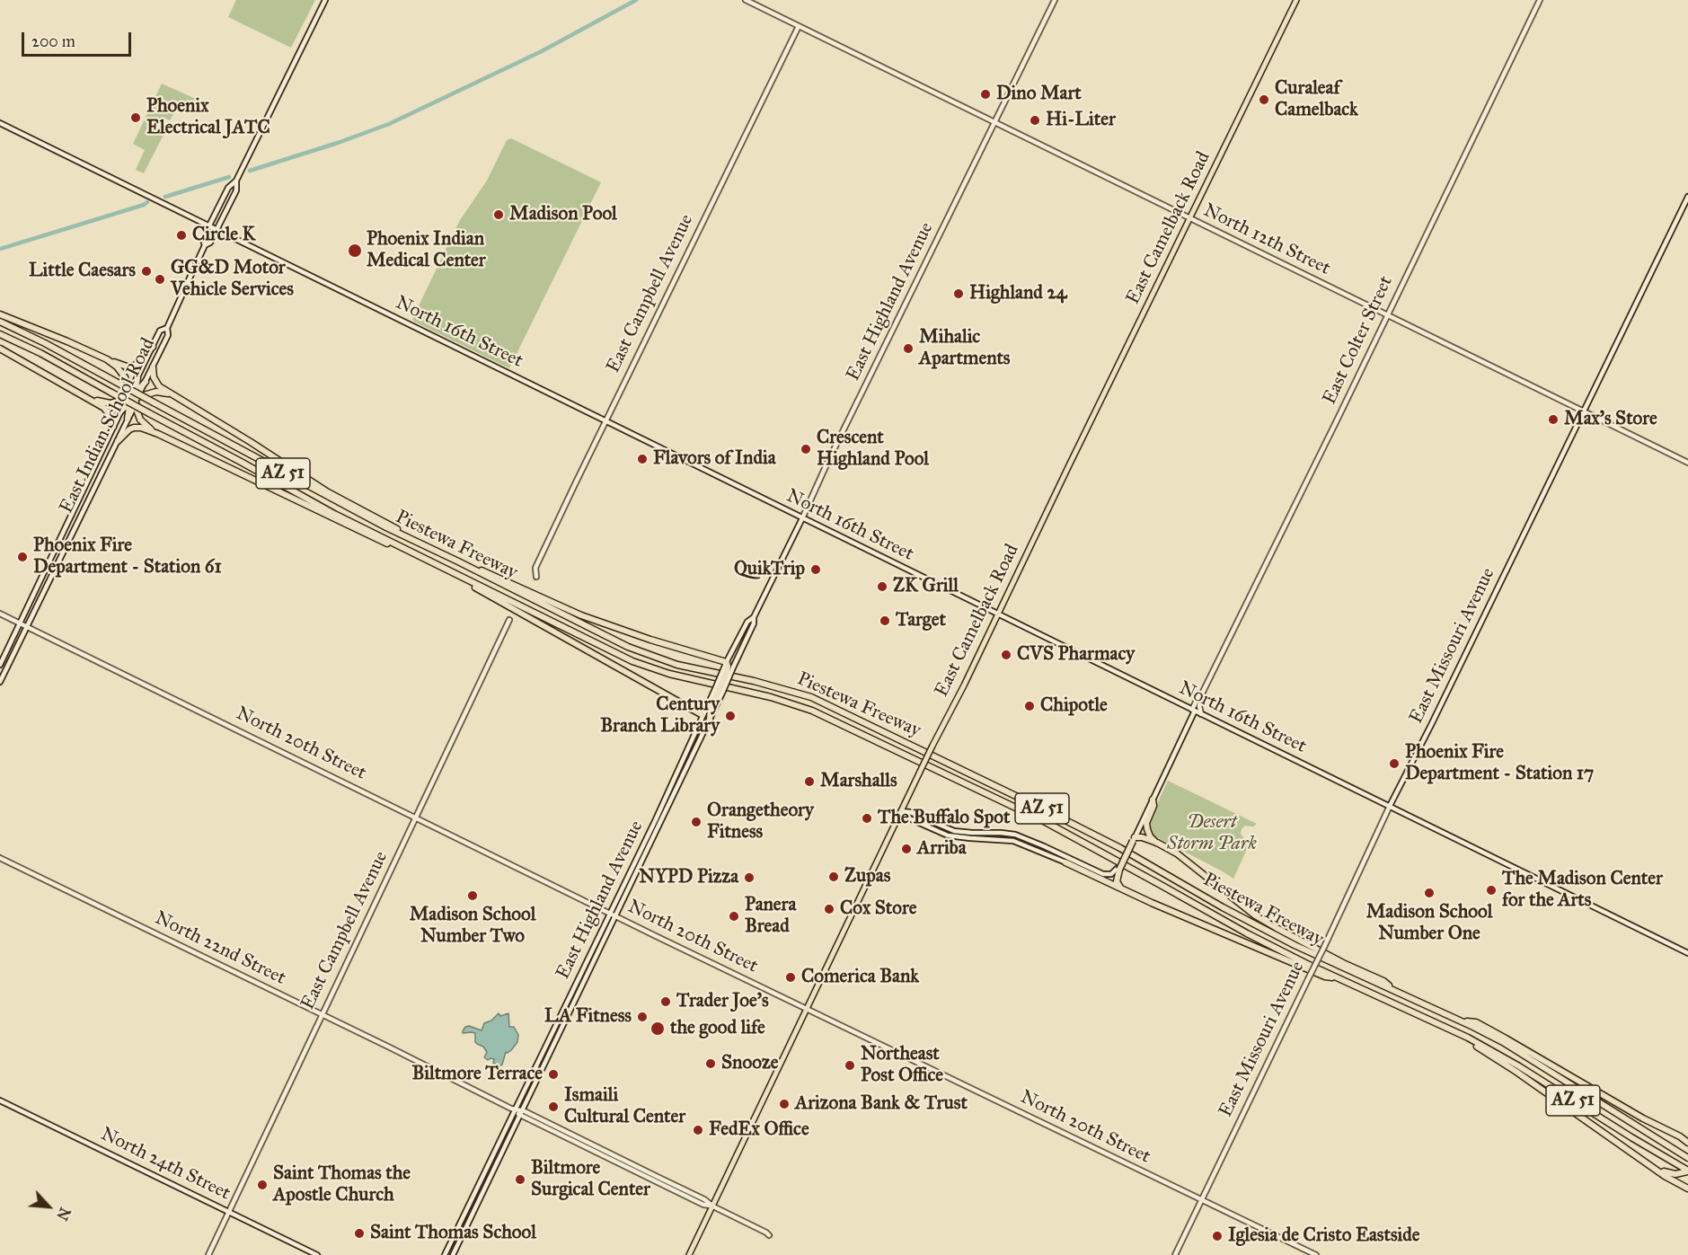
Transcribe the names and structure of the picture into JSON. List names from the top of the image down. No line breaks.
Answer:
{"streets":{"highway":["AZ 51","Piestewa Freeway"],"main road":["East Camelback Road"],"street":["North 12th Street","East Campbell Avenue","East Highland Avenue","North 16th Street","East Colter Street","East Indian School Road","East Missouri Avenue","North 20th Street","North 22nd Street","North 24th Street"]},"crossings":[["East Camelback Road","North 12th Street"],["East Camelback Road","North 16th Street"],["East Camelback Road","North 20th Street"],["East Camelback Road","North 22nd Street"],["North 12th Street","East Campbell Avenue"],["North 12th Street","East Highland Avenue"],["North 12th Street","East Colter Street"],["North 12th Street","East Missouri Avenue"],["East Campbell Avenue","North 16th Street"],["East Campbell Avenue","North 20th Street"],["East Campbell Avenue","North 22nd Street"],["East Campbell Avenue","North 24th Street"],["East Highland Avenue","North 16th Street"],["East Highland Avenue","North 20th Street"],["East Highland Avenue","North 22nd Street"],["North 16th Street","East Colter Street"],["North 16th Street","East Indian School Road"],["North 16th Street","East Missouri Avenue"],["East Indian School Road","North 20th Street"],["East Missouri Avenue","North 20th Street"]],"parks":["Desert Storm Park"],"places":["Dino Mart","Curaleaf Camelback","Phoenix Electrical JATC","Hi-Liter","Madison Pool","Circle K","Phoenix Indian Medical Center","Little Caesars","GG&D Motor Vehicle Services","Highland 24","Mihalic Apartments","Max's Store","Crescent Highland Pool","Flavors of India","Phoenix Fire Department - Station 61","QuikTrip","ZK Grill","Target","CVS Pharmacy","Chipotle","Century Branch Library","Phoenix Fire Department - Station 17","Marshalls","The Buffalo Spot","Orangetheory Fitness","Arriba","Zupas","NYPD Pizza","The Madison Center for the Arts","Madison School Number One","Madison School Number Two","Cox Store","Panera Bread","Comerica Bank","Trader Joe's","LA Fitness","the good life","Snooze","Northeast Post Office","Biltmore Terrace","Arizona Bank & Trust","Ismaili Cultural Center","FedEx Office","Biltmore Surgical Center","Saint Thomas the Apostle Church","Saint Thomas School","Iglesia de Cristo Eastside"],"scale_bar":"200 m","north":"bottom right"}
